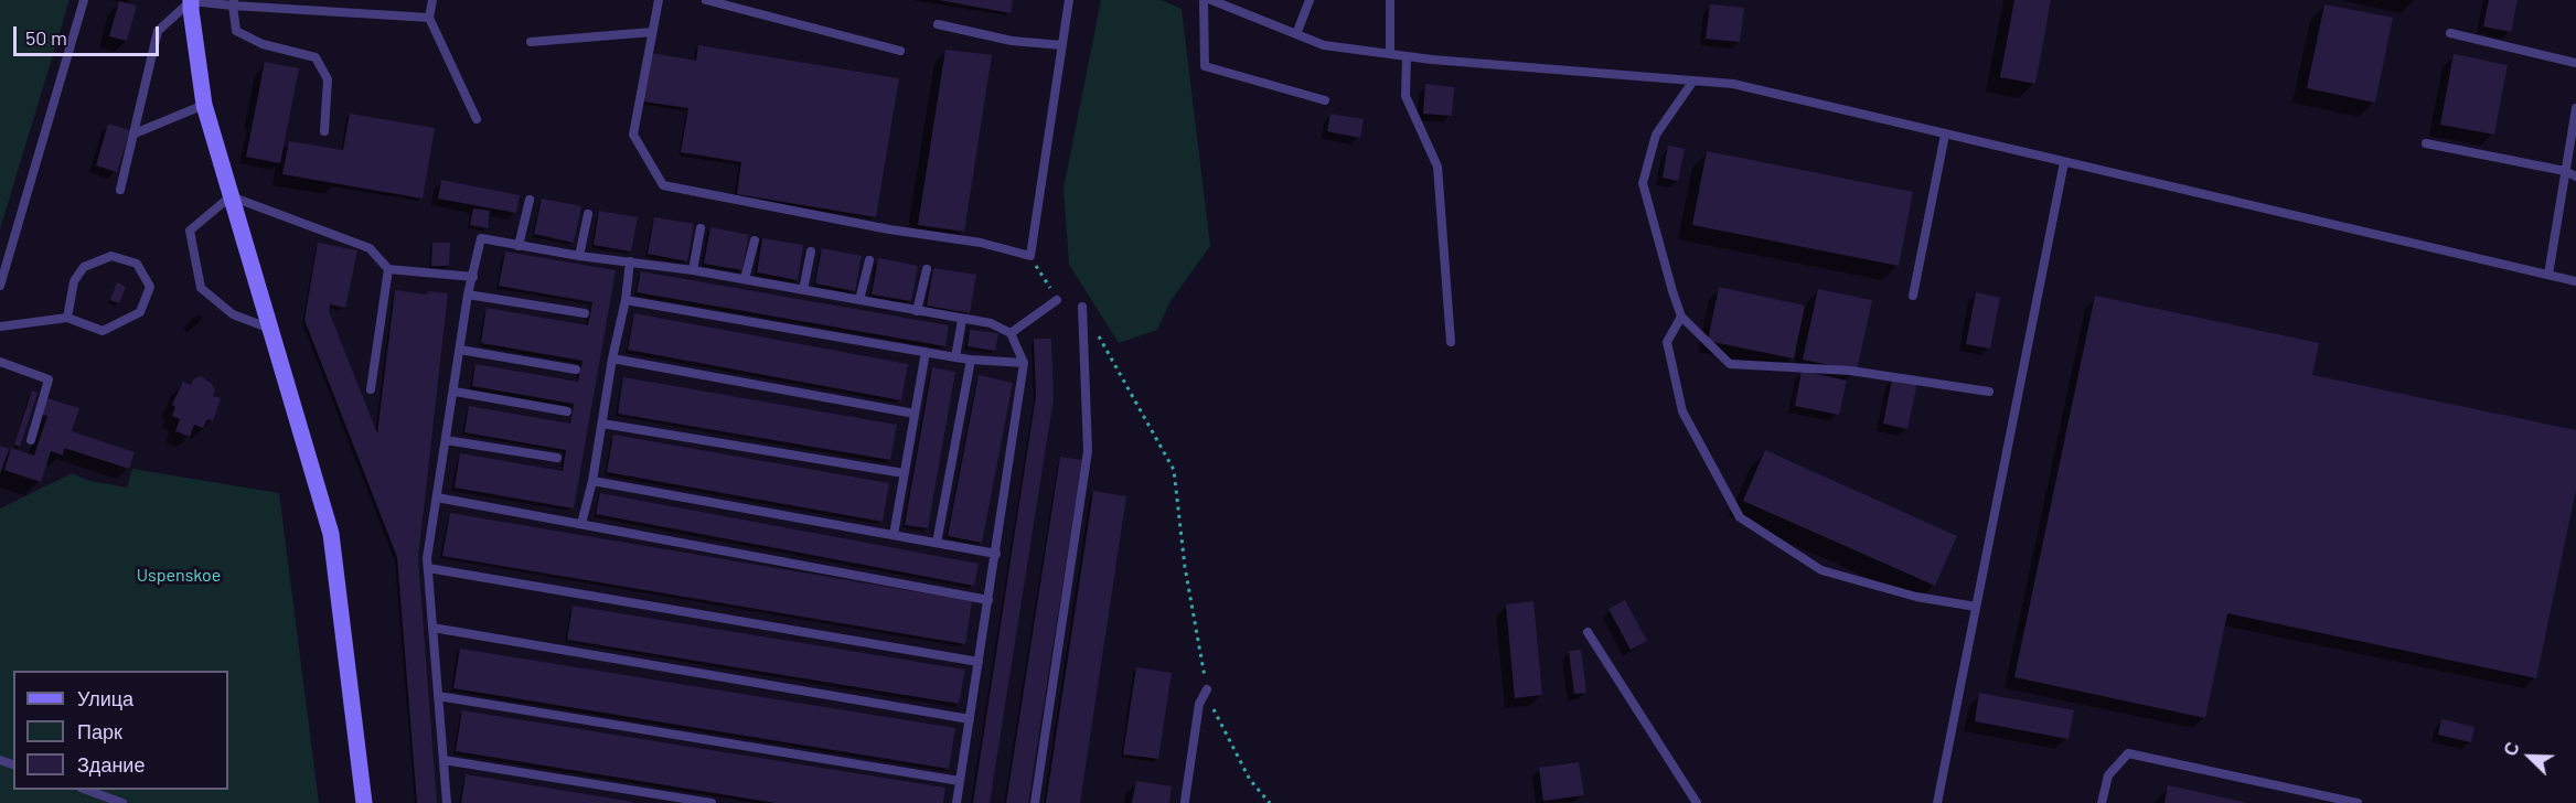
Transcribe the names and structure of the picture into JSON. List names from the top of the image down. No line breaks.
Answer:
{"parks":["Uspenskoe"],"legend":["Улица","Парк","Здание"],"scale_bar":"50 m","north":"top left"}
